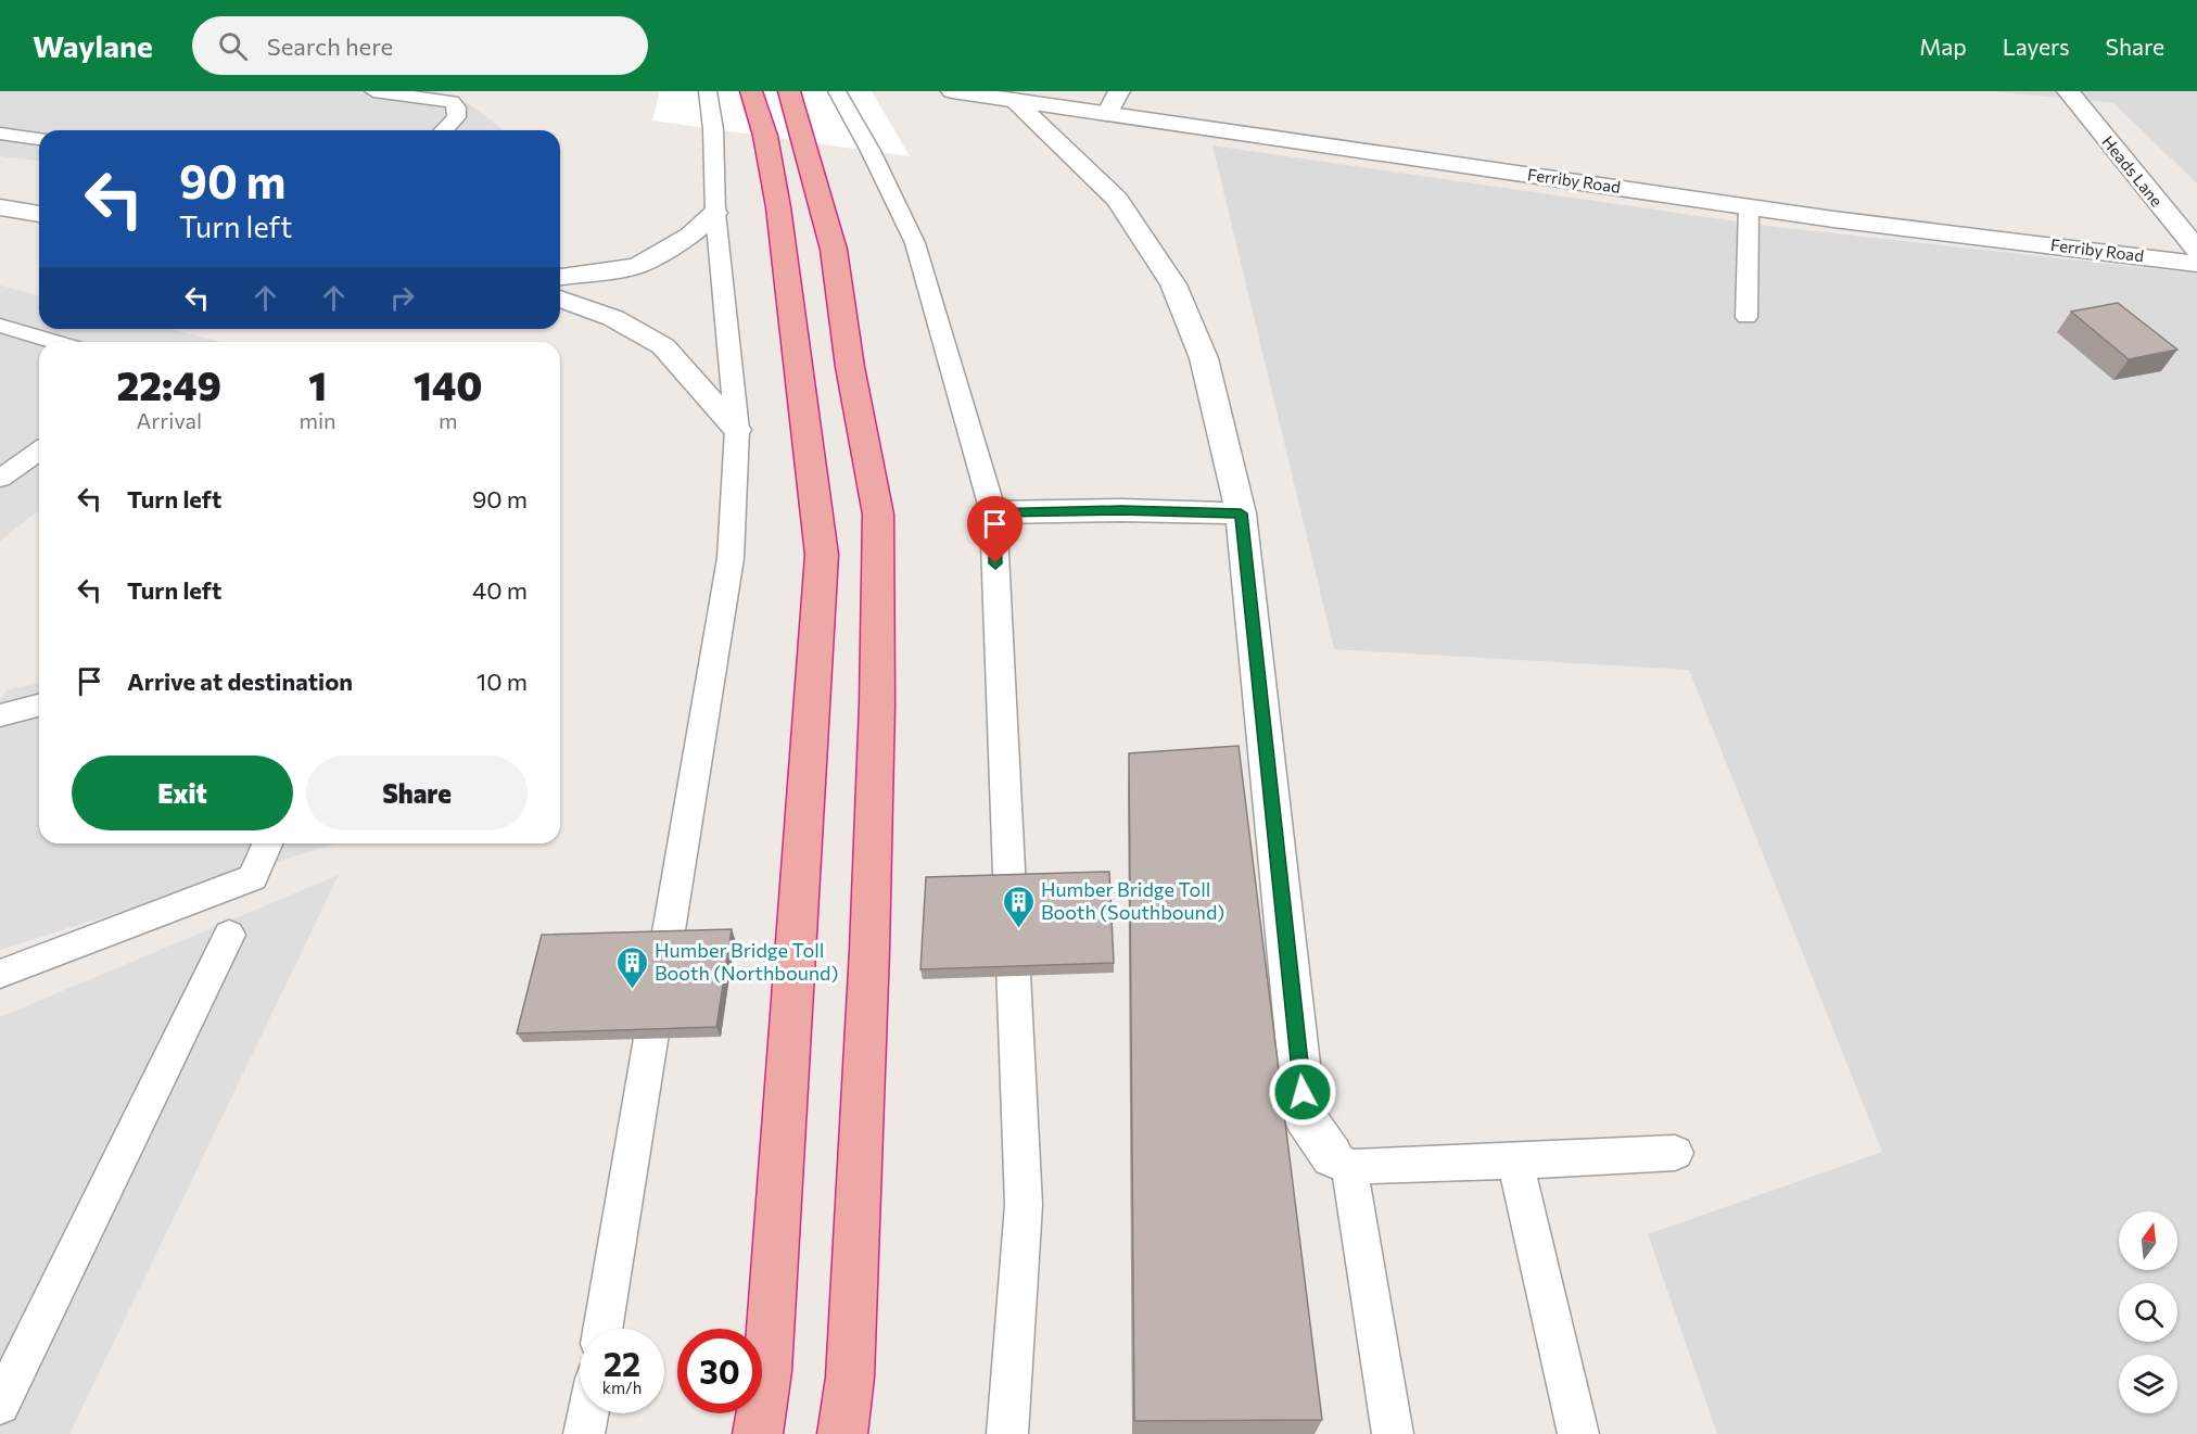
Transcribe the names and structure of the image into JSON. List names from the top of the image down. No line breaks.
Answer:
{"streets":{"street":["Heads Lane","Ferriby Road"]},"places":{"building":["Humber Bridge Toll Booth (Southbound)","Humber Bridge Toll Booth (Northbound)"]},"north":"top","page":{"header":"Waylane","search":"Search here","nav":["Map","Layers","Share"],"turn":["90 m","Turn left"],"eta":["22:49","Arrival","1","min","140","m"],"list":[{"name":"Turn left","value":"90 m"},{"name":"Turn left","value":"40 m"},{"name":"Arrive at destination","value":"10 m"}],"buttons":["Exit","Share"],"speed":"22 km/h","limit":"30"}}
